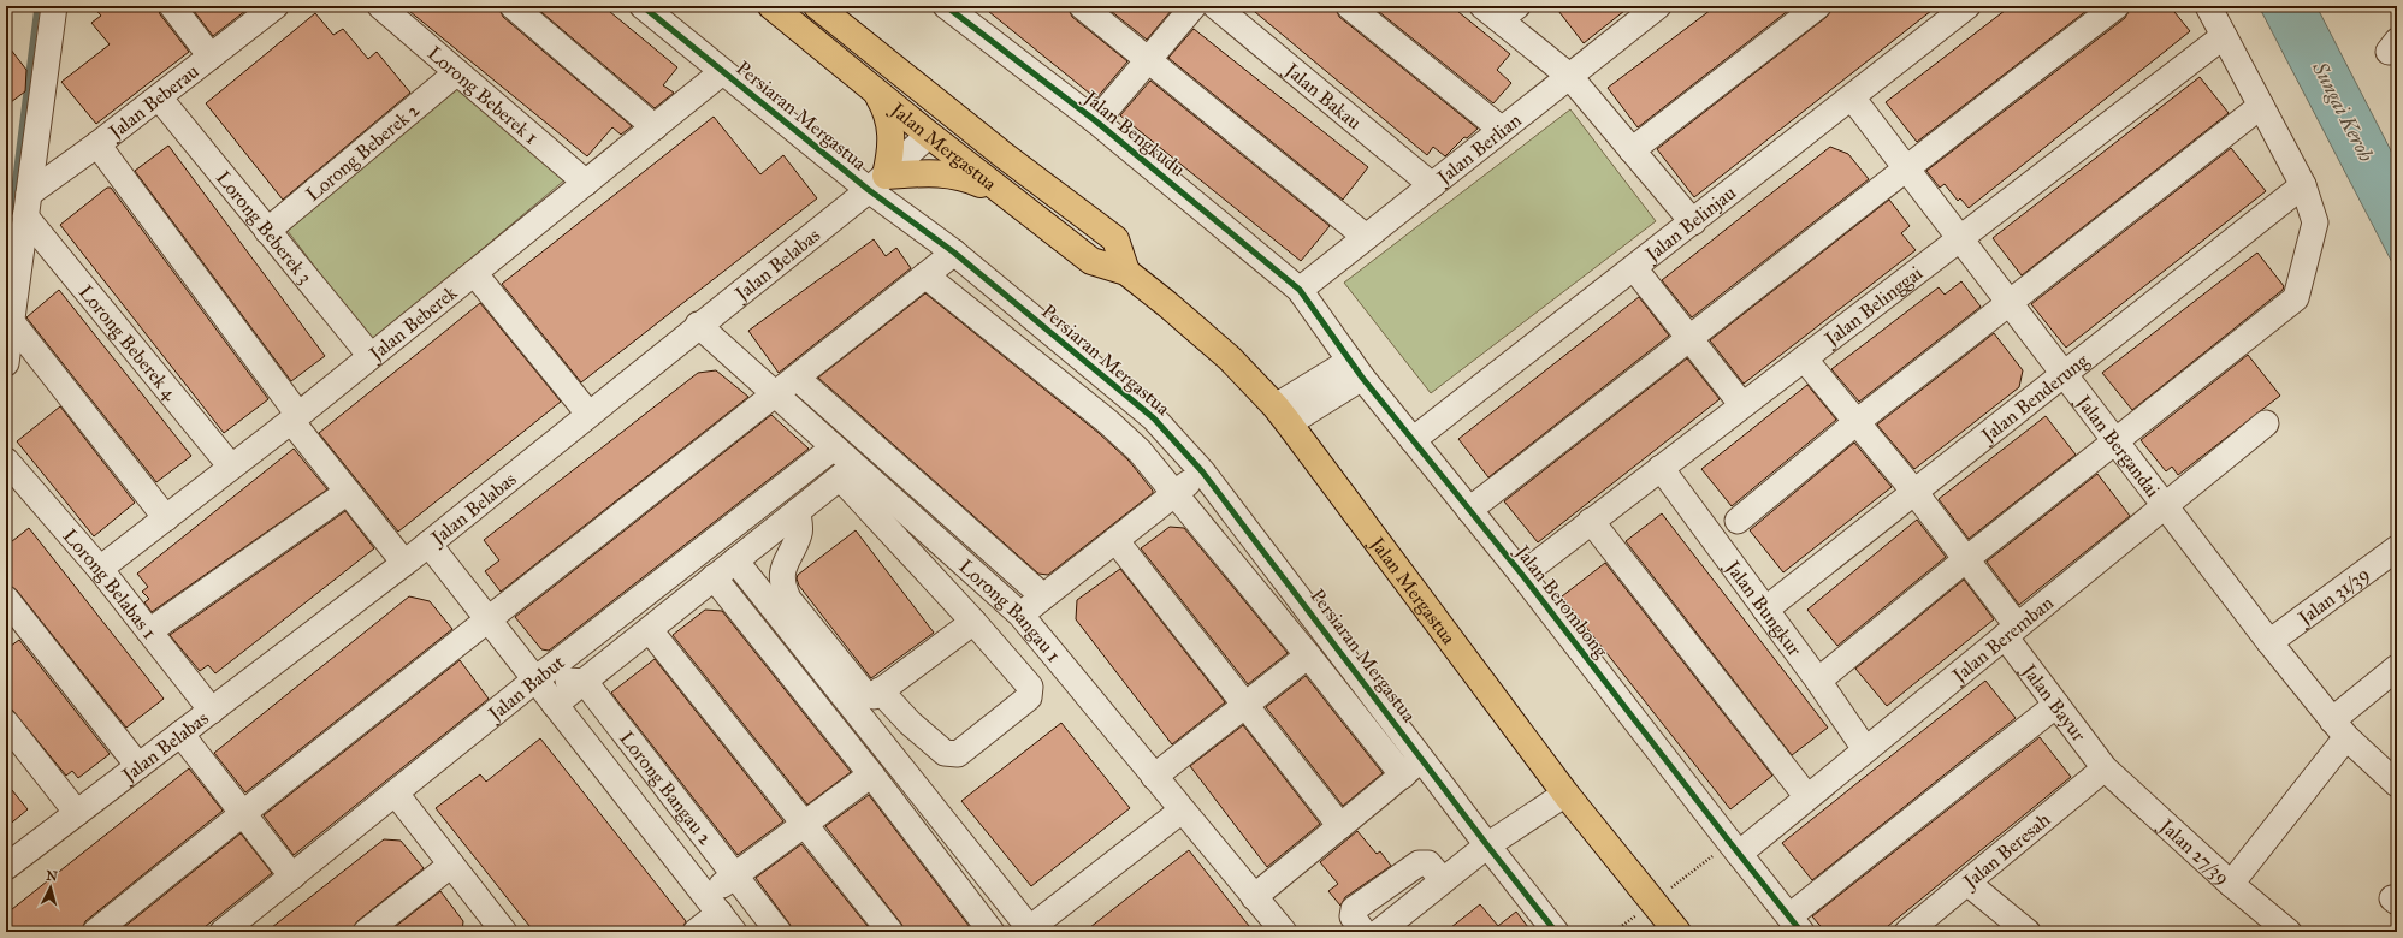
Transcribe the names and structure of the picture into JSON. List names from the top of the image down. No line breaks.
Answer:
{"streets":{"main road":["Jalan Mergastua"],"street":["Lorong Beberek 1","Jalan Bakau","Jalan Beberau","Persiaran Mergastua","Jalan Bengkudu","Jalan Berlian","Lorong Beberek 2","Jalan Belinjau","Lorong Beberek 3","Jalan Belabas","Jalan Belinggai","Jalan Beberek","Lorong Beberek 4","Jalan Benderung","Jalan Bergandai","Lorong Belabas 1","Jalan 31/39","Jalan Berombong","Jalan Bungkur","Lorong Bangau 1","Jalan Beremban","Jalan Babut","Jalan Bayur","Lorong Bangau 2","Jalan Beresah","Jalan 27/39"]},"crossings":[["Lorong Beberek 1","Lorong Beberek 2"],["Lorong Beberek 1","Jalan Beberek"],["Jalan Bakau","Jalan Berlian"],["Jalan Beberau","Lorong Beberek 3"],["Jalan Beberau","Lorong Beberek 4"],["Persiaran Mergastua","Jalan Belabas"],["Persiaran Mergastua","Jalan Beberek"],["Jalan Bengkudu","Jalan Berlian"],["Jalan Bengkudu","Jalan Berombong"],["Jalan Mergastua","Jalan Belabas"],["Jalan Berlian","Jalan Berombong"],["Lorong Beberek 2","Lorong Beberek 3"],["Jalan Belinjau","Jalan Bergandai"],["Jalan Belinjau","Jalan Berombong"],["Lorong Beberek 3","Jalan Beberek"],["Jalan Belabas","Lorong Belabas 1"],["Jalan Belabas","Lorong Bangau 1"],["Jalan Belabas","Lorong Bangau 2"],["Jalan Belinggai","Jalan Bergandai"],["Jalan Belinggai","Jalan Berombong"],["Jalan Belinggai","Jalan Bungkur"],["Jalan Belinggai","Jalan Bayur"],["Jalan Beberek","Lorong Beberek 4"],["Jalan Beberek","Lorong Belabas 1"],["Jalan Benderung","Jalan Bergandai"],["Jalan Benderung","Jalan Bungkur"],["Jalan Benderung","Jalan Bayur"],["Jalan Bergandai","Jalan 31/39"],["Jalan Bergandai","Jalan Beremban"],["Jalan Berombong","Jalan Beremban"],["Jalan Bungkur","Jalan Beremban"],["Lorong Bangau 1","Jalan Babut"],["Jalan Beremban","Jalan Bayur"],["Jalan Babut","Lorong Bangau 2"],["Jalan Bayur","Jalan Beresah"],["Jalan Bayur","Jalan 27/39"],["Jalan Beresah","Jalan 27/39"]],"water":["Sungai Keroh"],"north":"top"}
